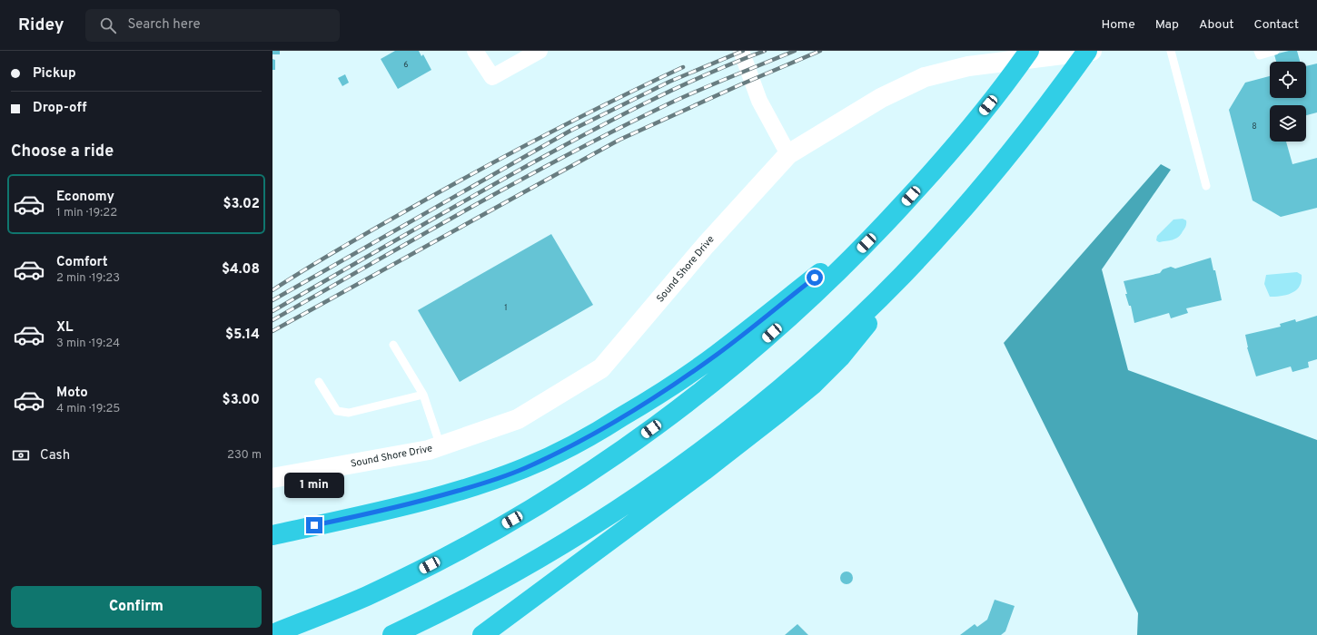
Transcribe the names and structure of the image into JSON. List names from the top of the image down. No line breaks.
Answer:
{"streets":{"main road":["Sound Shore Drive"]},"house_numbers":["6","8","1"],"page":{"header":"Ridey","search":"Search here","nav":["Home","Map","About","Contact"],"banner":["Pickup","Drop-off"],"heading":"Choose a ride","list":[{"name":"Economy","note":"1 min · 19:22","value":"$3.02"},{"name":"Comfort","note":"2 min · 19:23","value":"$4.08"},{"name":"XL","note":"3 min · 19:24","value":"$5.14"},{"name":"Moto","note":"4 min · 19:25","value":"$3.00"}],"pay":["Cash","230 m"],"bubble":"1 min","buttons":"Confirm"}}
